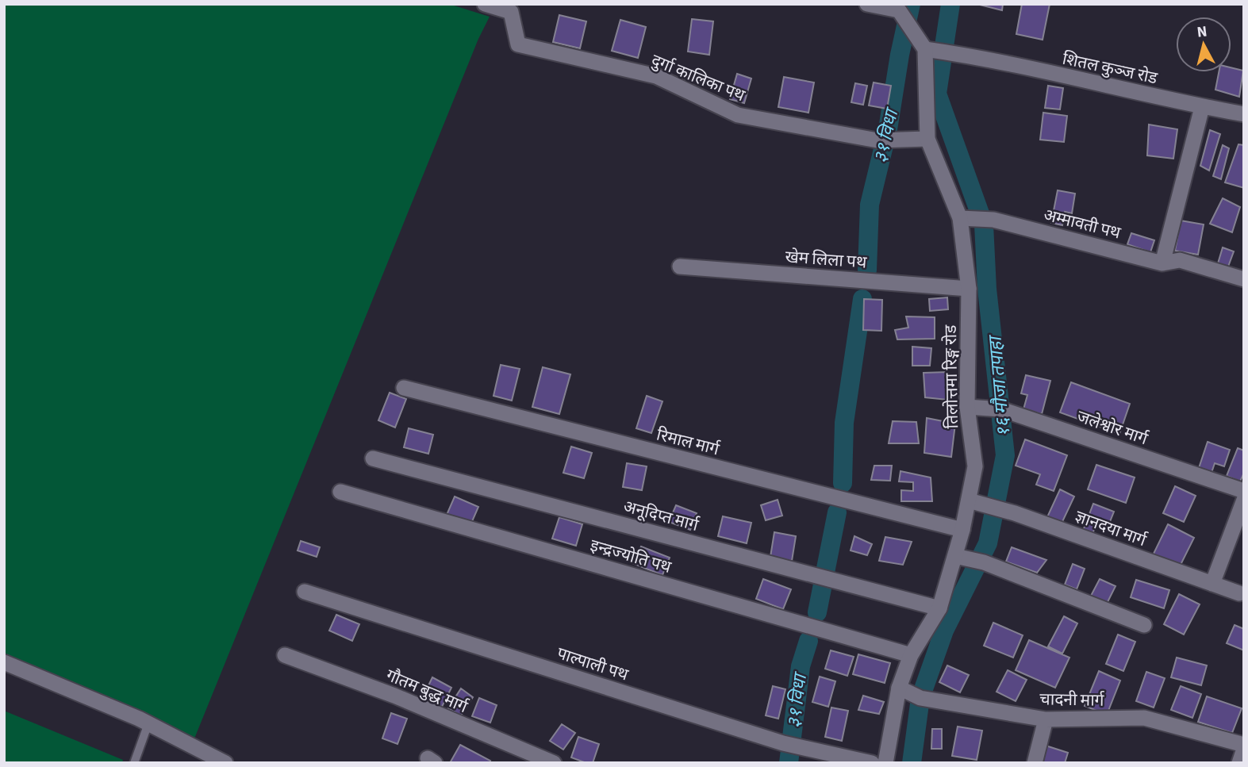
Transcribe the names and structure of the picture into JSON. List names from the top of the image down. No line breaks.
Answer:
{"streets":{"street":["शितल कुञ्ज रोड","दुर्गा कालिका पथ","अम्मावती पथ","खेम लिला पथ","तिलोत्तमा रिङ्ग रोड","जलेश्वोर मार्ग","रिमाल मार्ग","अनूदिप्त मार्ग","ज्ञानदया मार्ग","इन्द्रज्योति पथ","पाल्पाली पथ","गौतम बुद्ध मार्ग","चादनी मार्ग"]},"crossings":[["शितल कुञ्ज रोड","तिलोत्तमा रिङ्ग रोड"],["दुर्गा कालिका पथ","तिलोत्तमा रिङ्ग रोड"],["अम्मावती पथ","तिलोत्तमा रिङ्ग रोड"],["खेम लिला पथ","तिलोत्तमा रिङ्ग रोड"],["तिलोत्तमा रिङ्ग रोड","जलेश्वोर मार्ग"],["तिलोत्तमा रिङ्ग रोड","रिमाल मार्ग"],["तिलोत्तमा रिङ्ग रोड","अनूदिप्त मार्ग"],["तिलोत्तमा रिङ्ग रोड","ज्ञानदया मार्ग"],["तिलोत्तमा रिङ्ग रोड","इन्द्रज्योति पथ"],["तिलोत्तमा रिङ्ग रोड","चादनी मार्ग"]],"water":["३१ विधा","१६ मौजा तपाहा"],"north":"top"}
